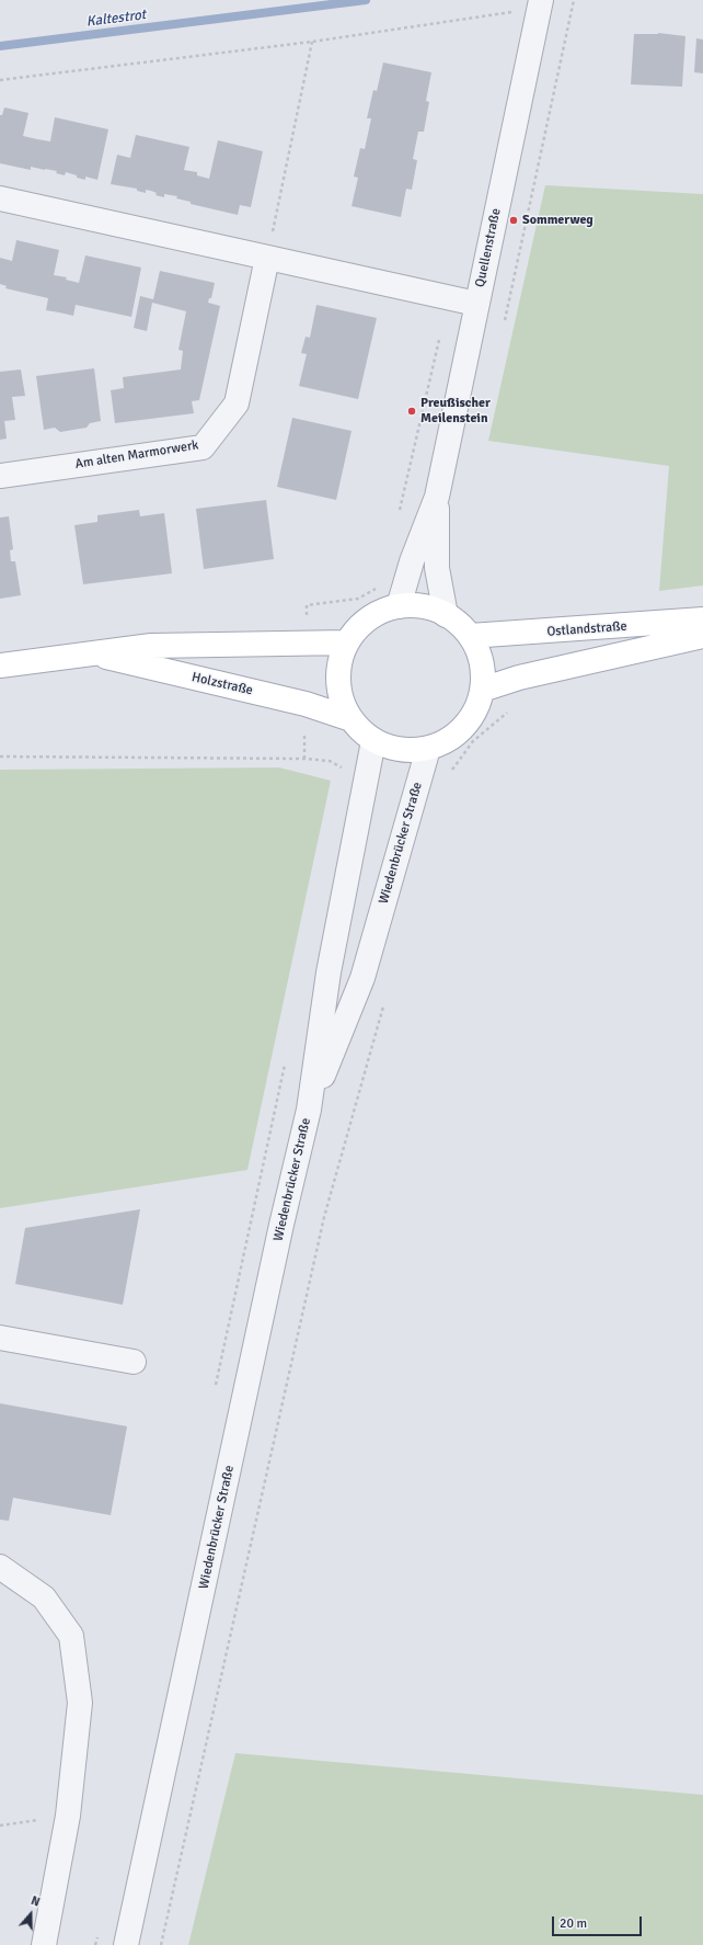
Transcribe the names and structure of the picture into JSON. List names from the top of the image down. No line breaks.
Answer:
{"streets":{"main road":["Ostlandstraße","Holzstraße"],"street":["Quellenstraße","Am alten Marmorwerk","Wiedenbrücker Straße"]},"crossings":[["Quellenstraße","Ostlandstraße"],["Quellenstraße","Holzstraße"],["Quellenstraße","Wiedenbrücker Straße"],["Ostlandstraße","Holzstraße"],["Ostlandstraße","Wiedenbrücker Straße"],["Holzstraße","Wiedenbrücker Straße"]],"water":["Kaltestrot"],"places":["Sommerweg","Preußischer Meilenstein"],"scale_bar":"20 m","north":"top"}
